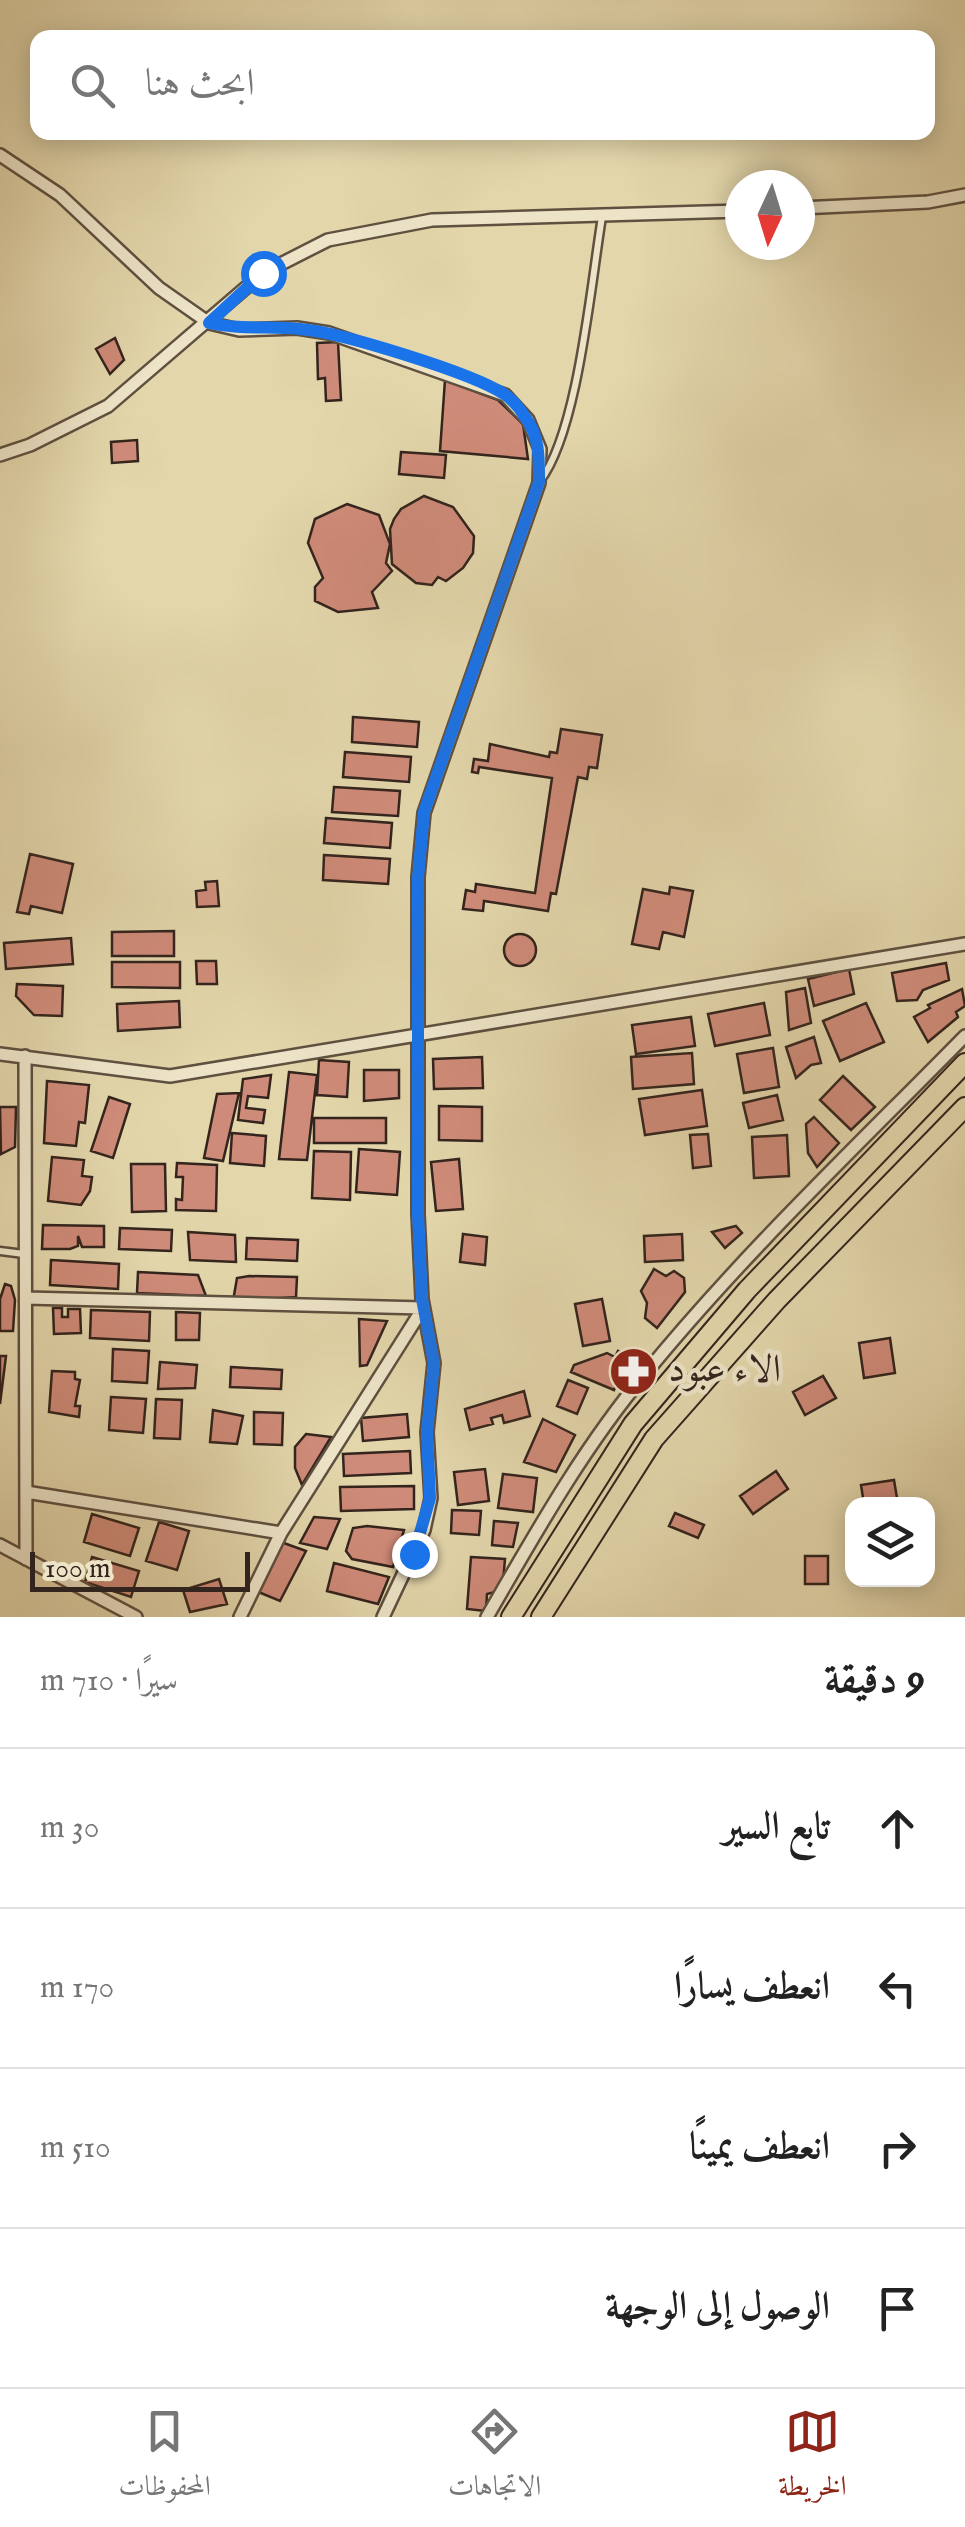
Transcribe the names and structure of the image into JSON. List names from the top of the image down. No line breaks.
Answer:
{"places":{"pharmacy":["الاء عبود"]},"scale_bar":"100 m","north":"bottom","page":{"search":"ابحث هنا","scale":"100 m","heading":["9 دقيقة","سيرًا · 710 m"],"list":[["تابع السير","30 m"],["انعطف يسارًا","170 m"],["انعطف يمينًا","510 m"],"الوصول إلى الوجهة"],"nav":["الخريطة","الاتجاهات","المحفوظات"]}}
